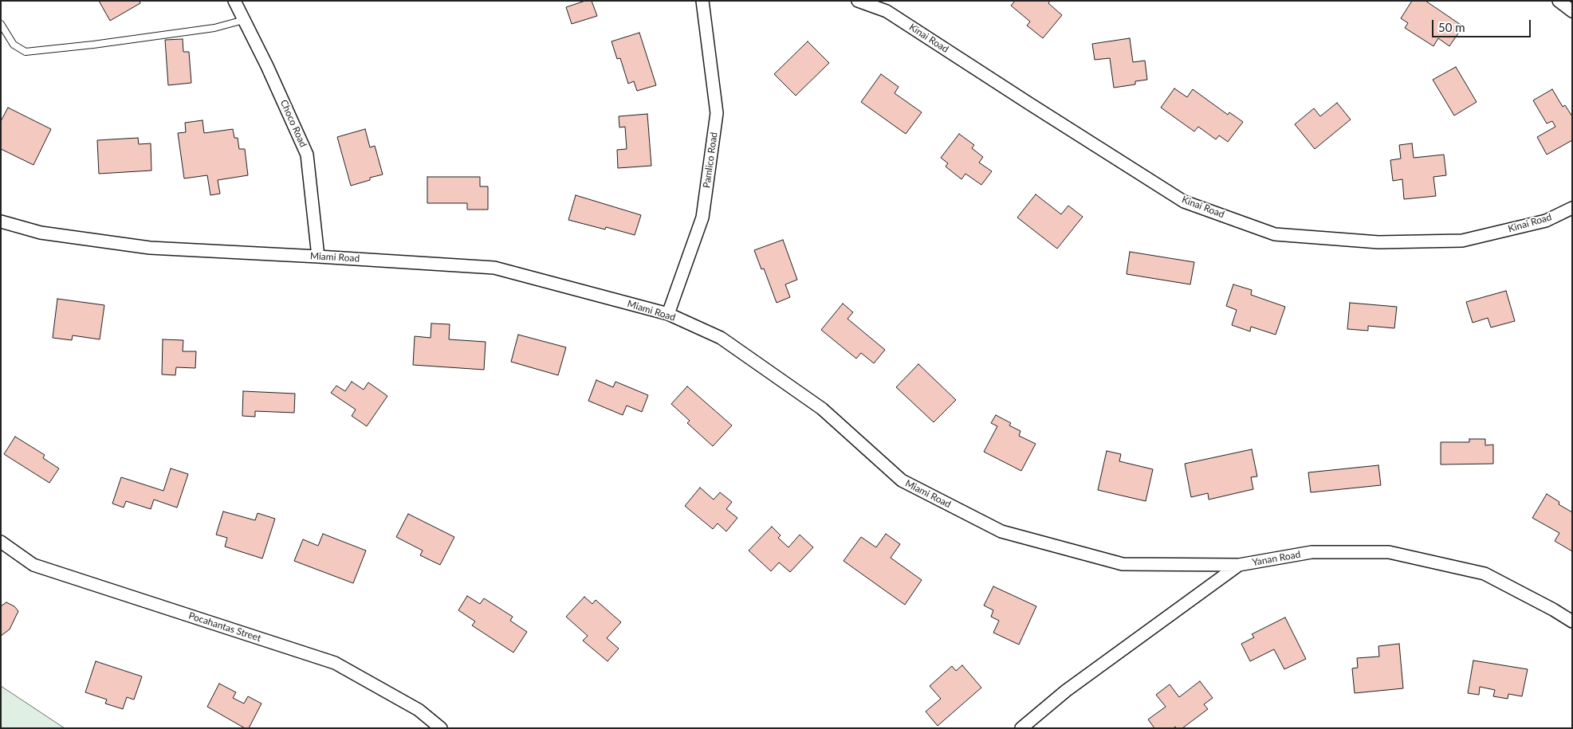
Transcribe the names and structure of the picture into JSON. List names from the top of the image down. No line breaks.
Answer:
{"streets":{"street":["Kinai Road","Choco Road","Pamlico Road","Miami Road","Yanan Road","Pocahantas Street"]},"crossings":[["Choco Road","Miami Road"],["Pamlico Road","Miami Road"],["Miami Road","Yanan Road"]],"scale_bar":"50 m"}
